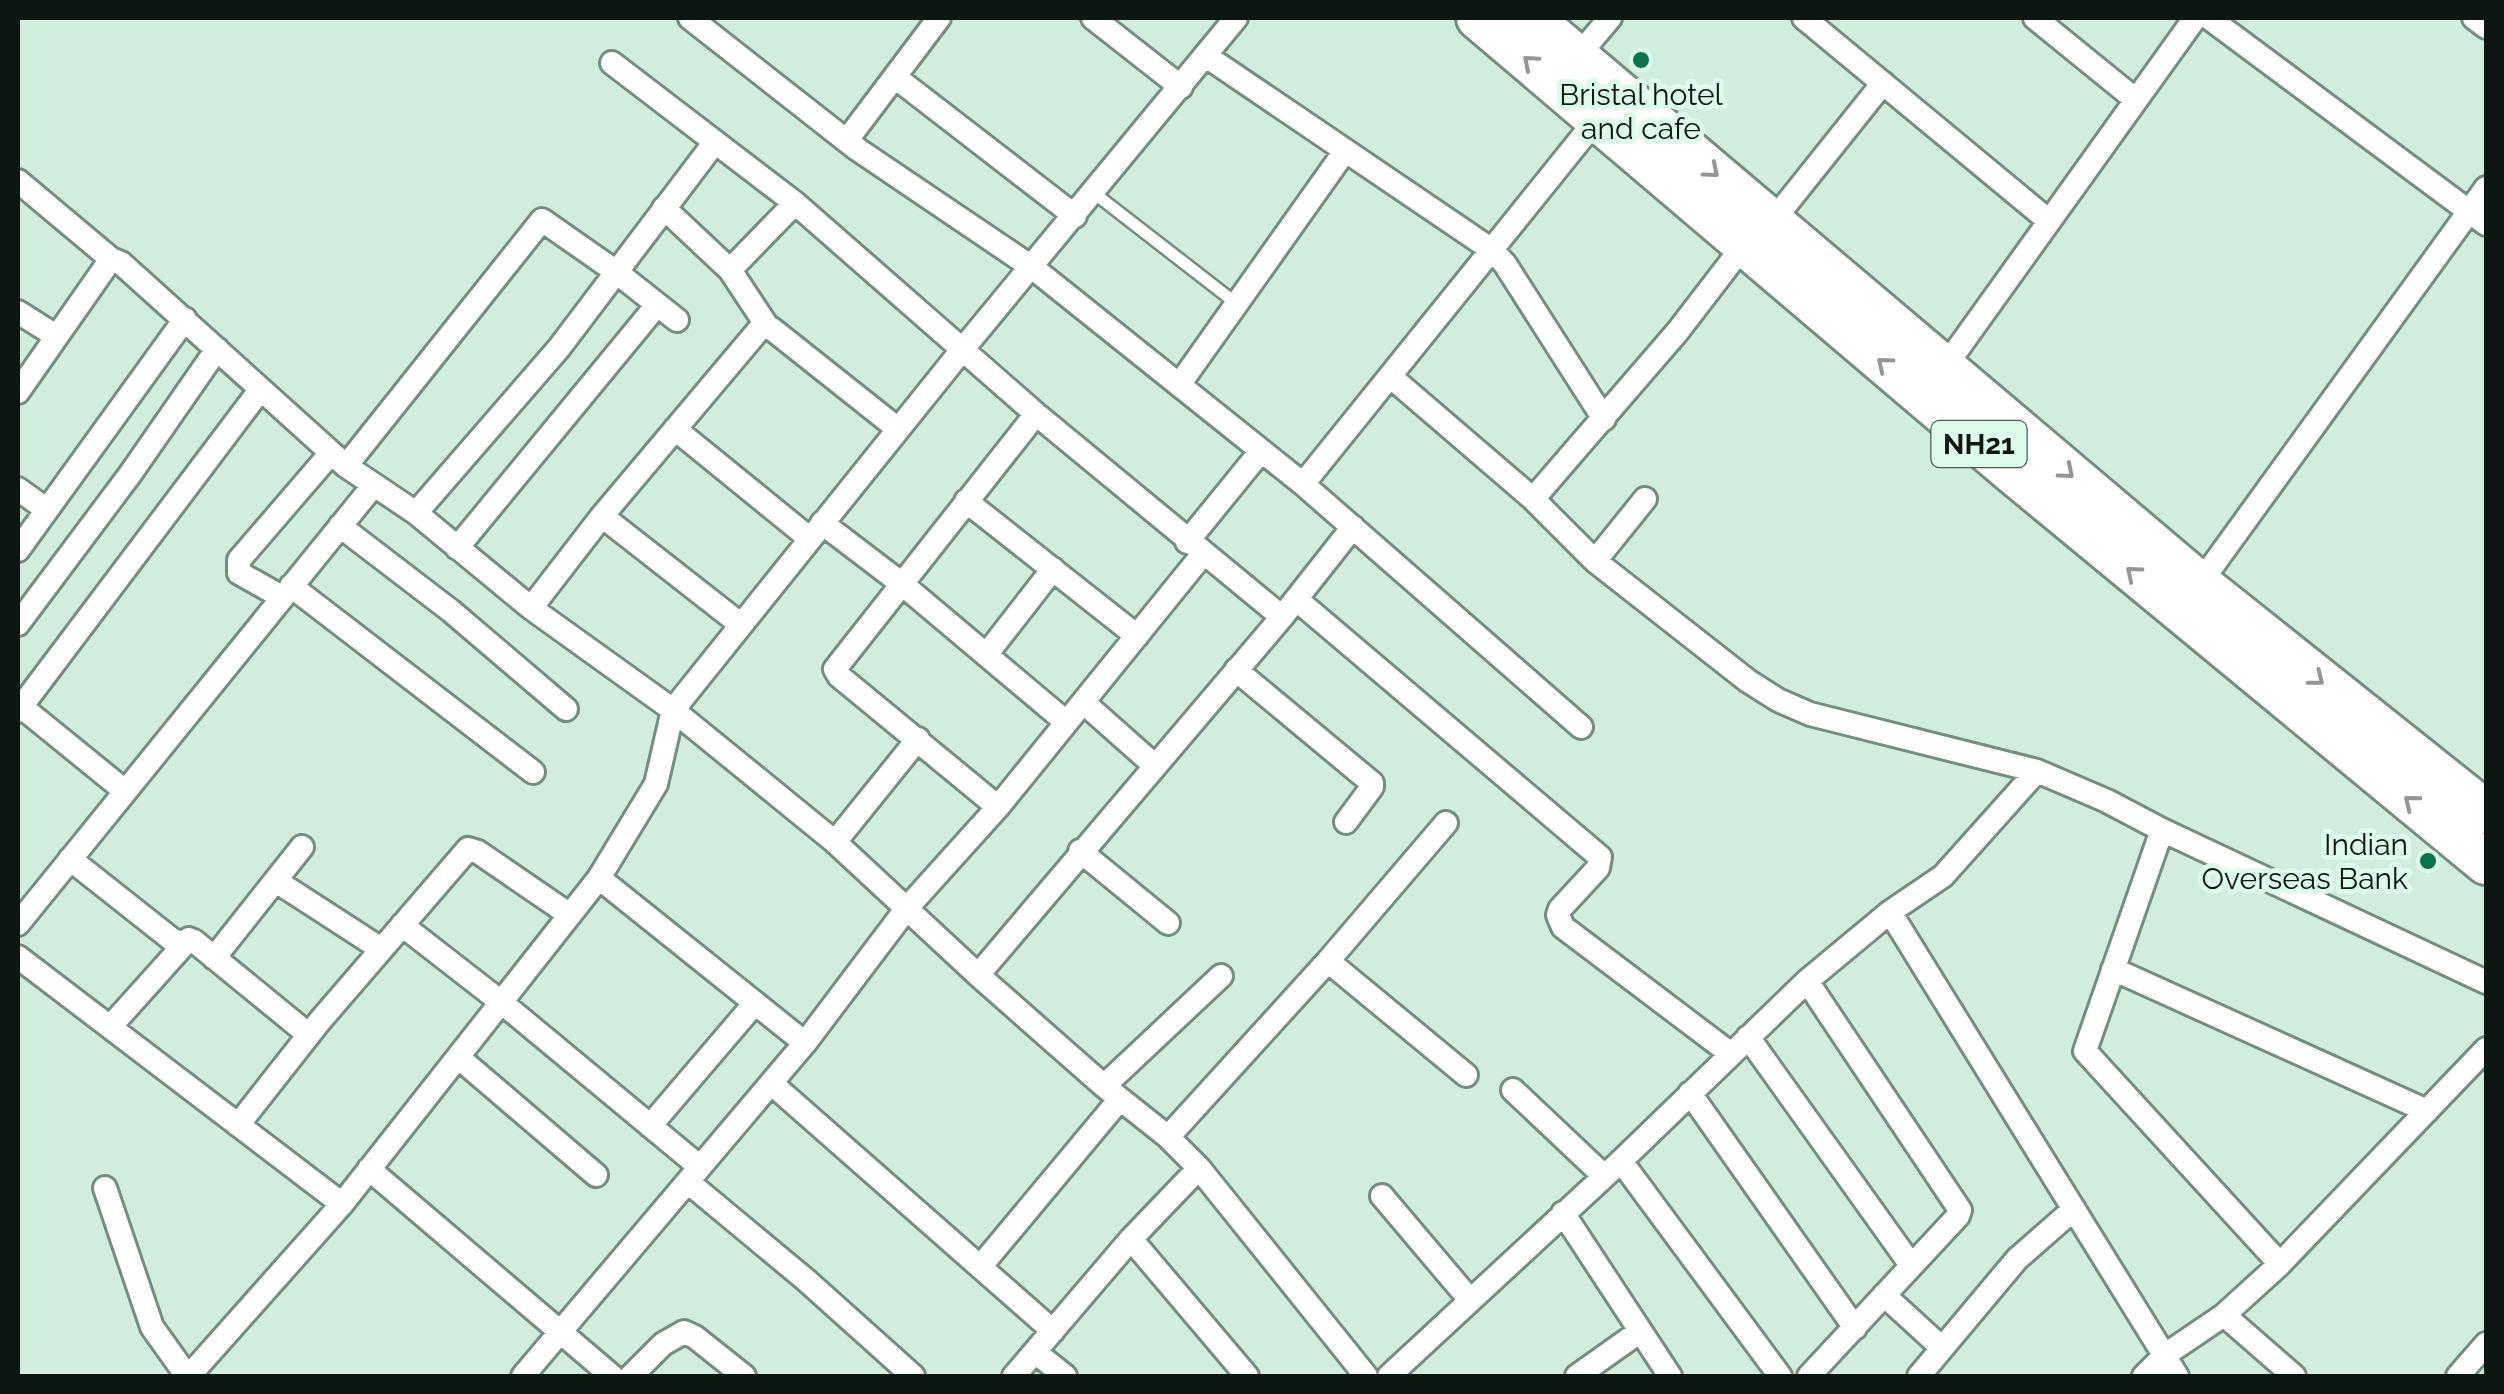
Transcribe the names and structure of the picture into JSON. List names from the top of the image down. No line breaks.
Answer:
{"streets":{"highway":["NH21"]},"places":["Bristal hotel and cafe","Indian Overseas Bank"]}
